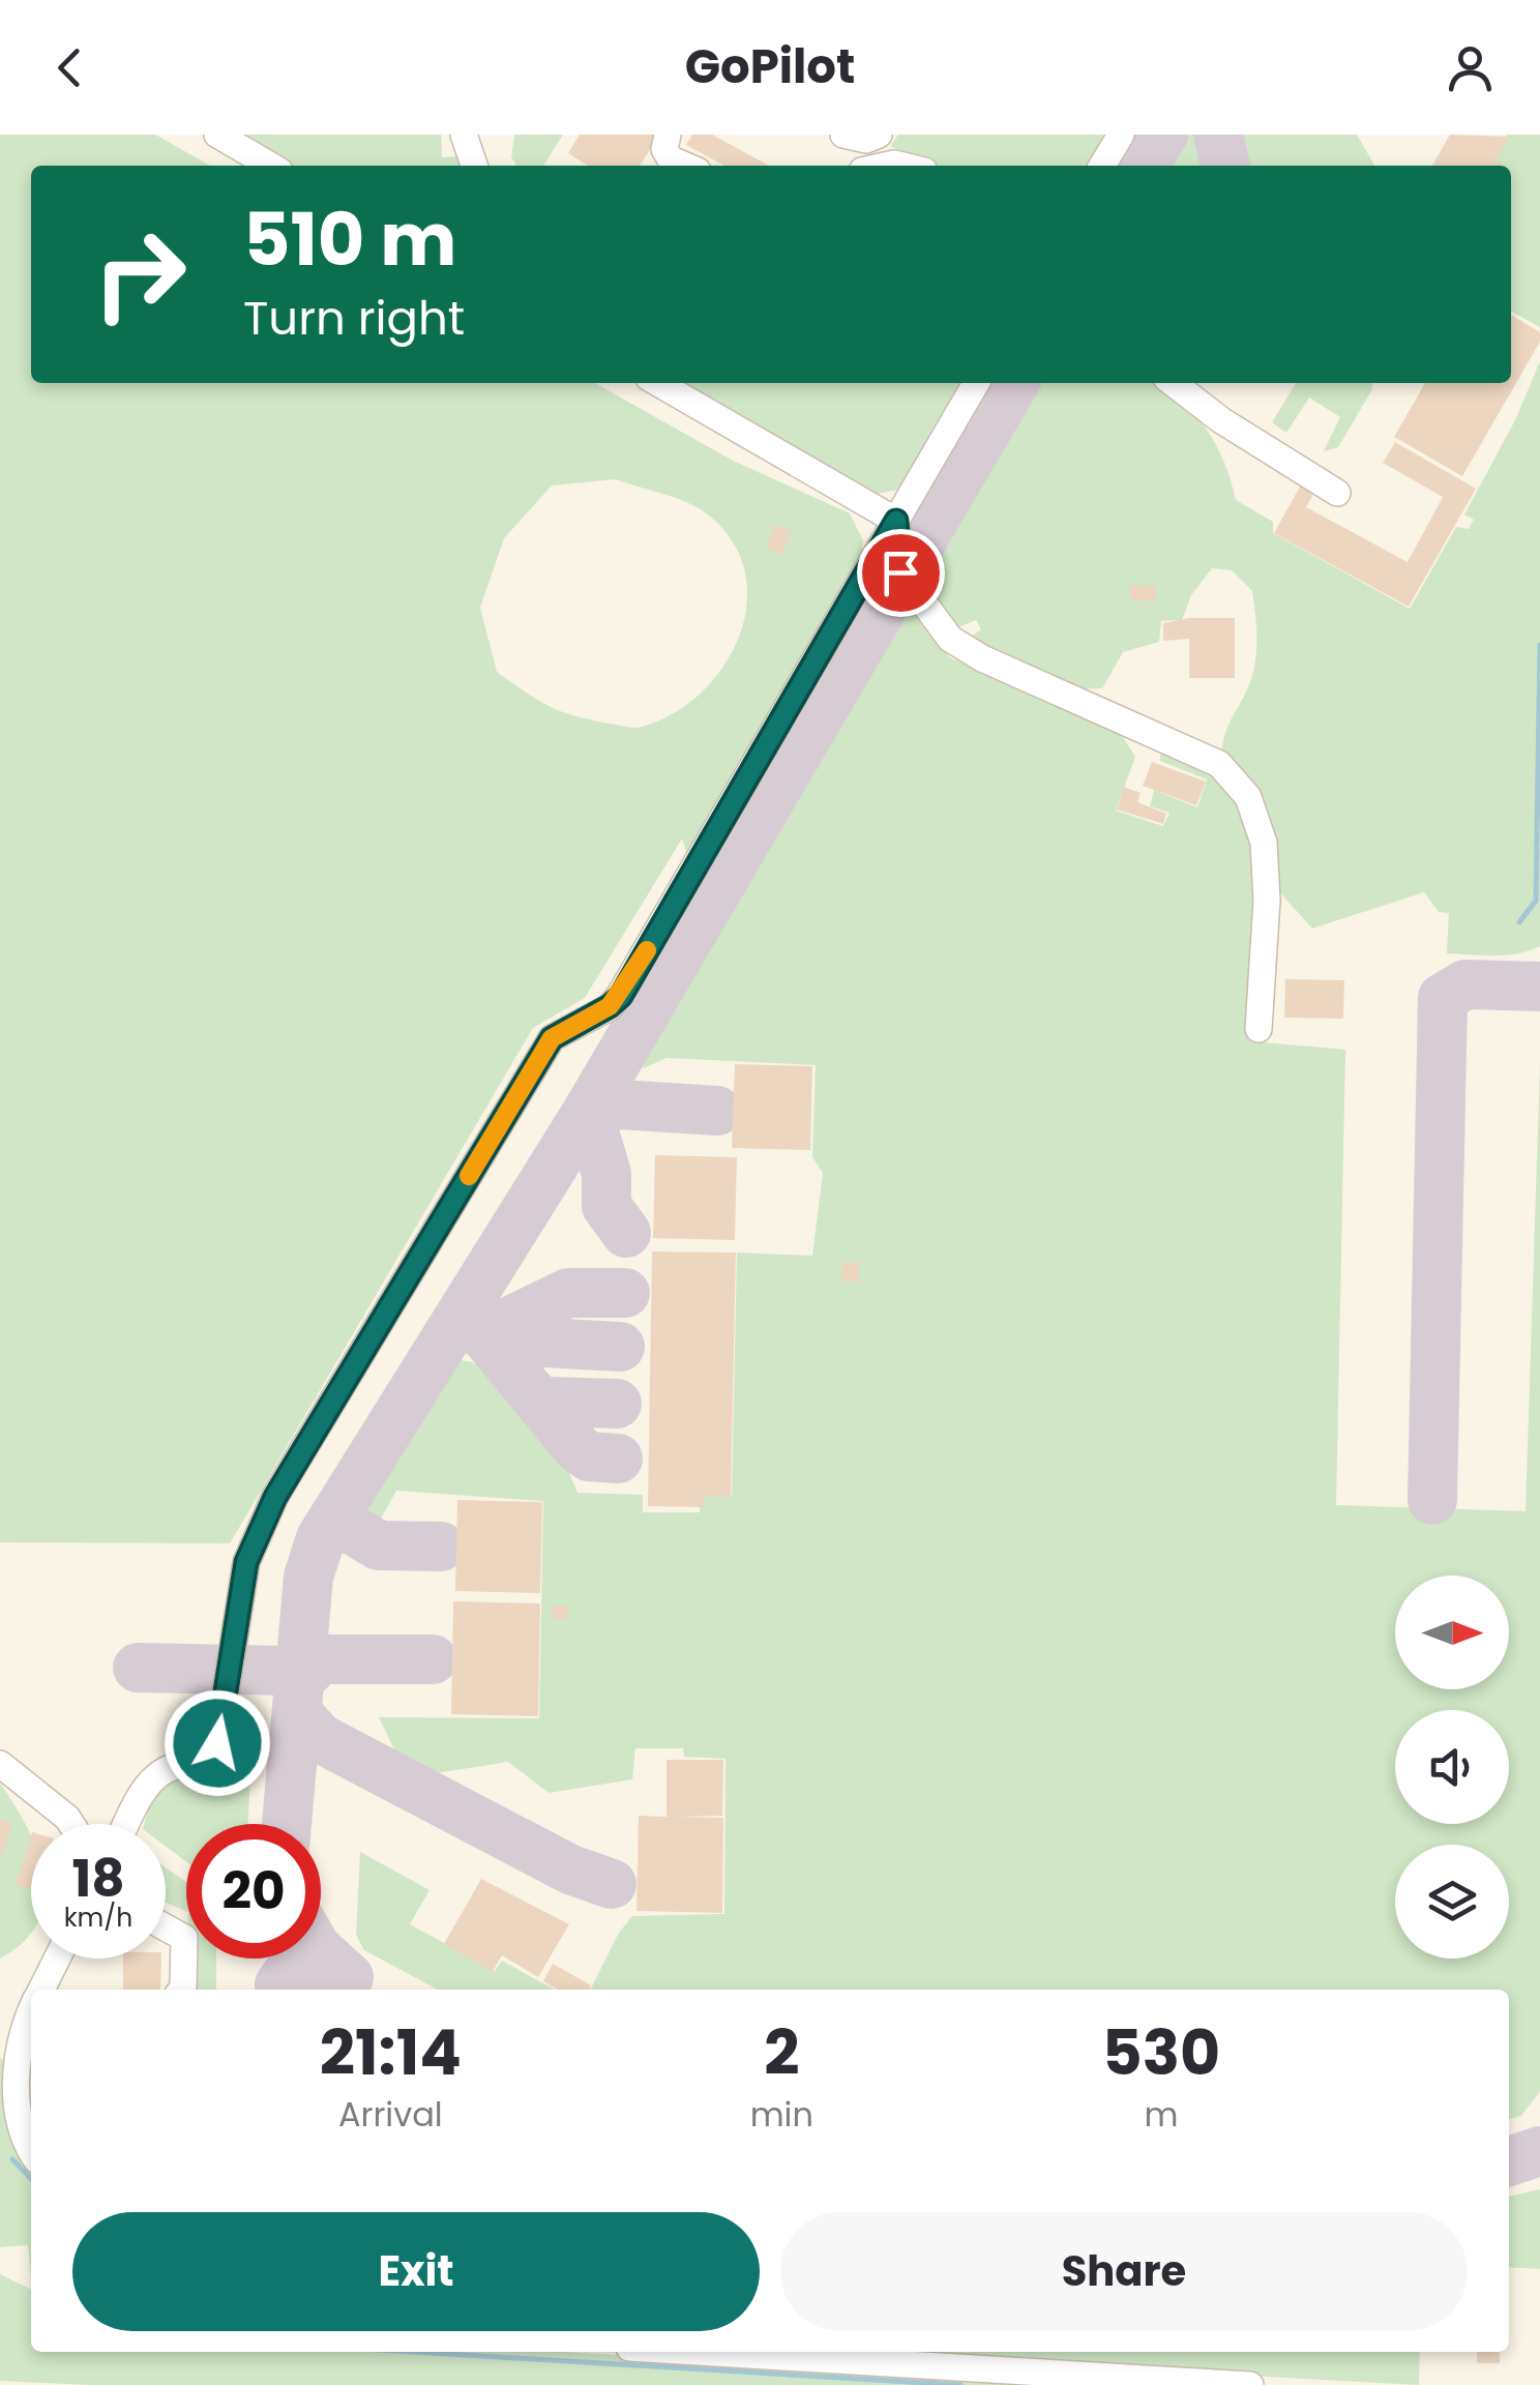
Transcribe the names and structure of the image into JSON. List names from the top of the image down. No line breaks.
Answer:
{"north":"right","page":{"header":"GoPilot","turn":["510 m","Turn right"],"speed":"18 km/h","limit":"20","eta":["21:14","Arrival","2","min","530","m"],"buttons":["Exit","Share"]}}
